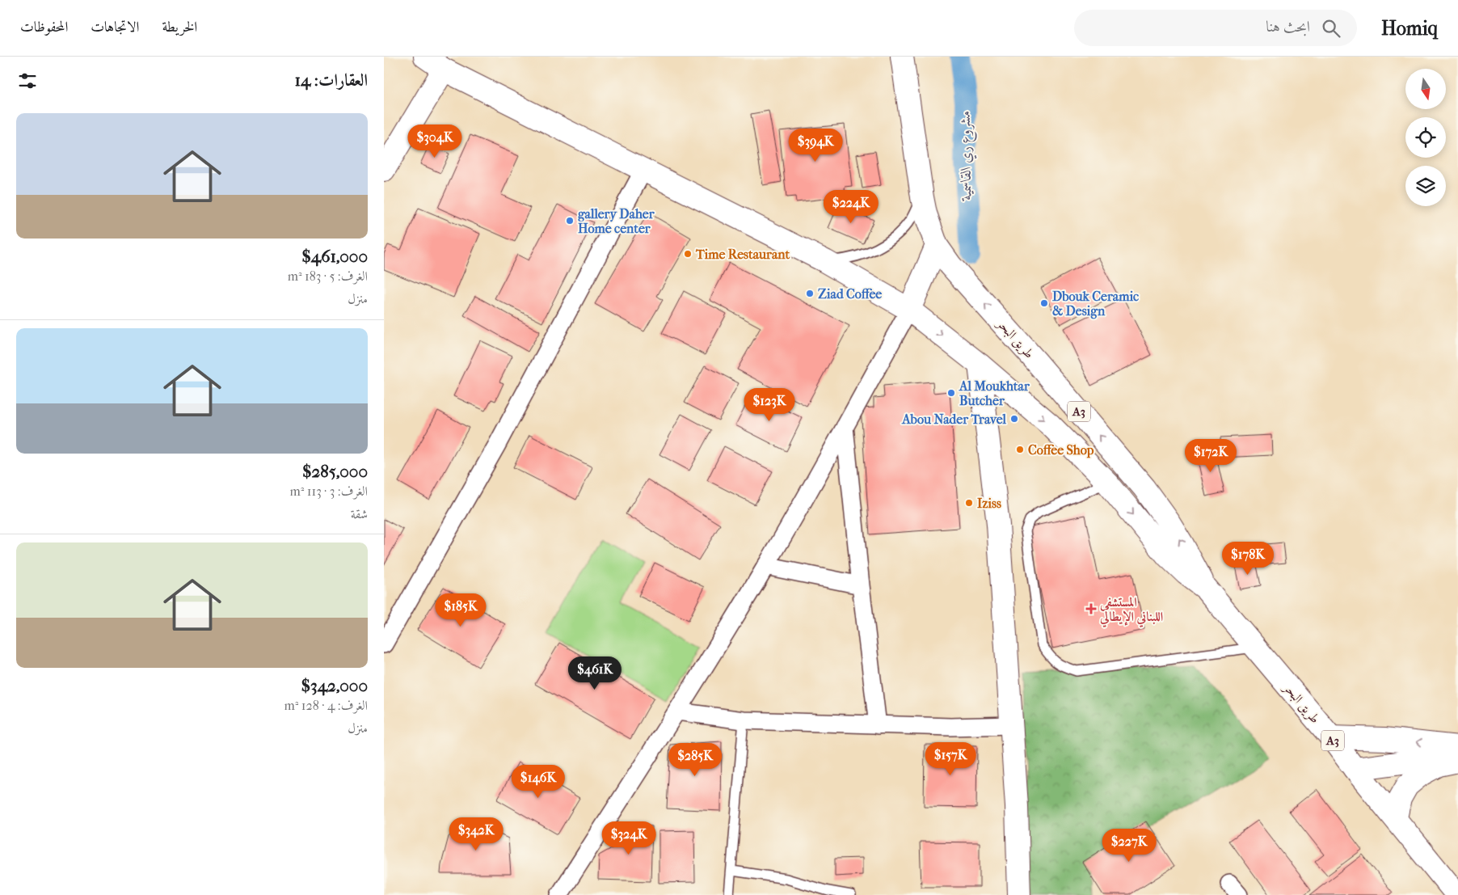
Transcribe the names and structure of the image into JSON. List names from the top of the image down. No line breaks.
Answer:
{"streets":{"main road":["طريق البحر","A3"]},"water":["مشروع ري القاسمية"],"places":{"other":["gallery Daher Home center","Time Restaurant","Ziad Coffee","Dbouk Ceramic & Design","Al Moukhtar Butcher","Abou Nader Travel","Coffee Shop","Iziss"],"health":["المستشفى اللبناني الإيطالي"]},"north":"bottom","page":{"header":"Homiq","search":"ابحث هنا","nav":["الخريطة","الاتجاهات","المحفوظات"],"heading":"العقارات: 14","list":[{"name":"$461,000","note":"الغرف: 5 · 183 m² · منزل"},{"name":"$285,000","note":"الغرف: 3 · 113 m² · شقة"},{"name":"$342,000","note":"الغرف: 4 · 128 m² · منزل"}],"price":["$304K","$394K","$224K","$123K","$172K","$178K","$185K","$461K","$157K","$285K","$146K","$342K","$324K","$227K"]}}
